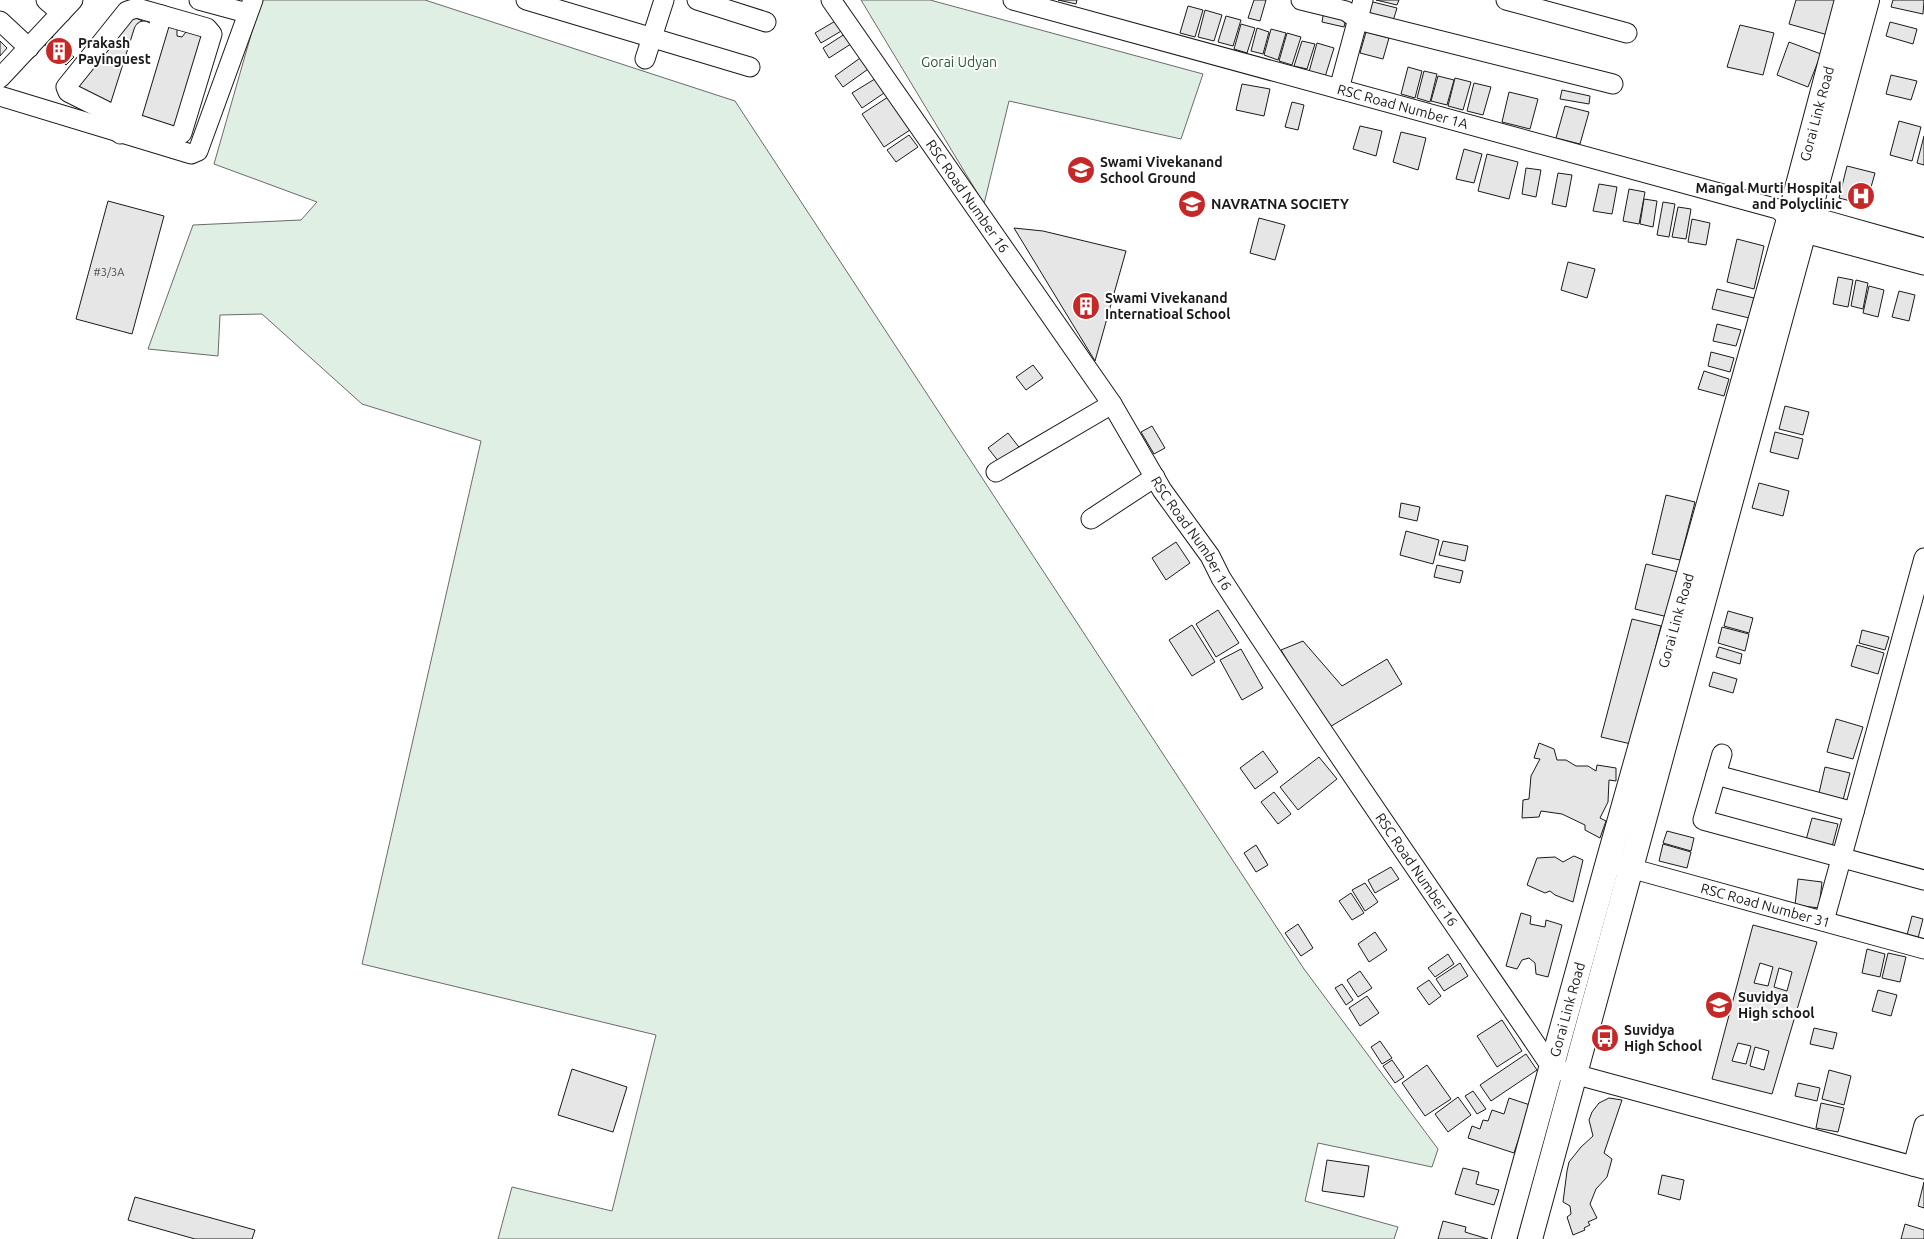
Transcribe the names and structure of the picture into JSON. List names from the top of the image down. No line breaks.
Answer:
{"streets":{"main road":["Gorai Link Road"],"street":["RSC Road Number 1A","RSC Road Number 16","RSC Road Number 31"]},"crossings":[["RSC Road Number 1A","Gorai Link Road"],["Gorai Link Road","RSC Road Number 16"],["Gorai Link Road","RSC Road Number 31"]],"parks":["Gorai Udyan"],"places":{"building":["Prakash Payinguest","Swami Vivekanand Internatioal School"],"school or university":["Swami Vivekanand School Ground","NAVRATNA SOCIETY","Suvidya High school"],"hospital":["Mangal Murti Hospital and Polyclinic"],"bus stop":["Suvidya High School"]},"house_numbers":["#3/3A"]}
